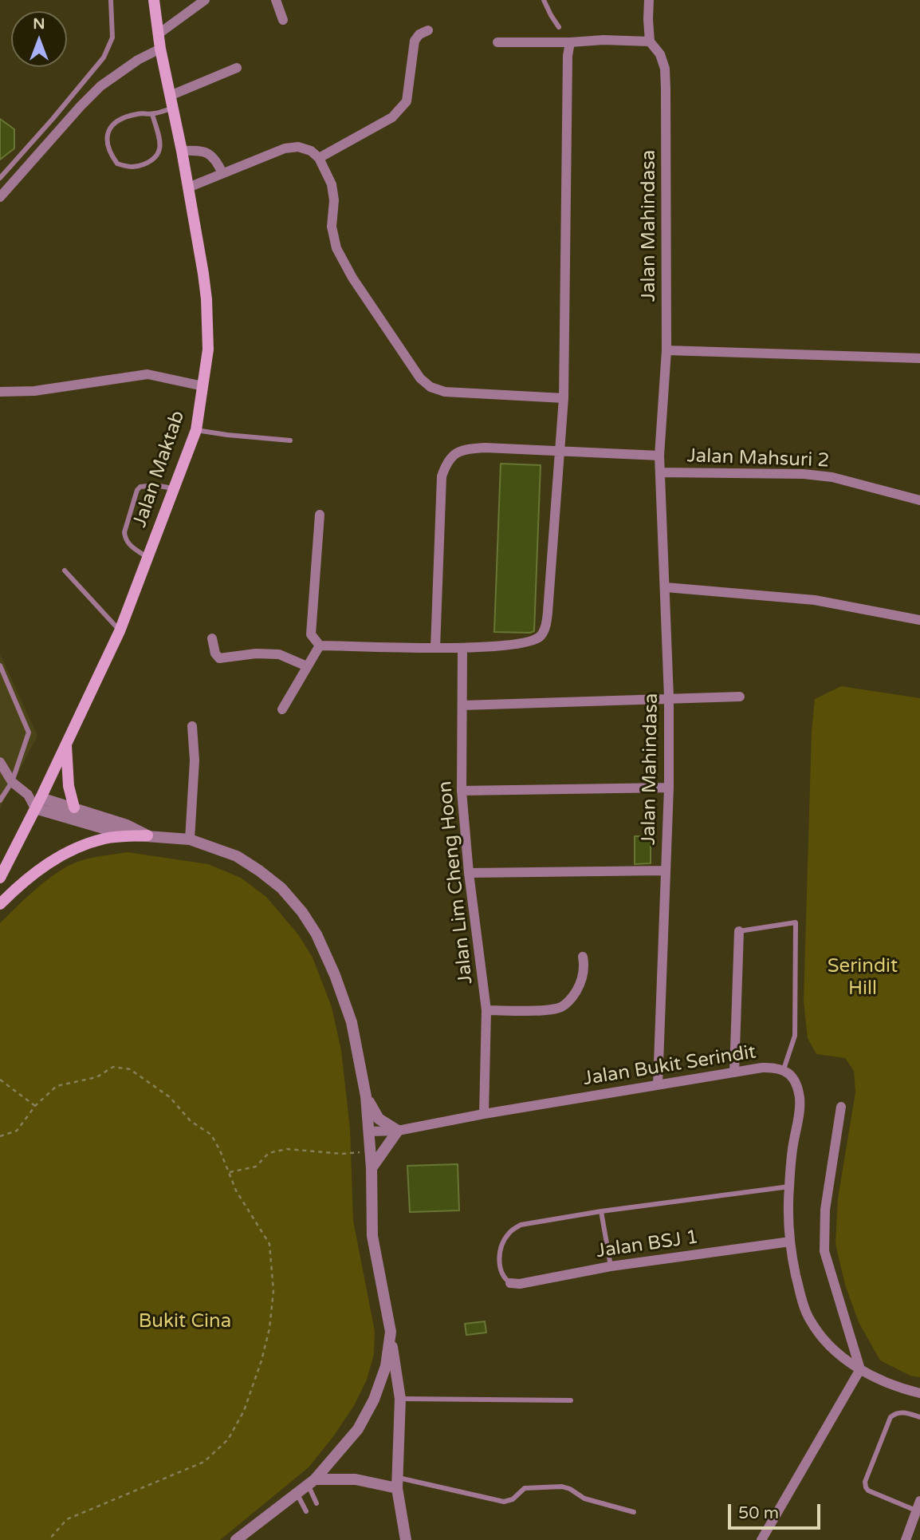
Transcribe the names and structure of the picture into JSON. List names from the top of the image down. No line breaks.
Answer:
{"streets":{"main road":["Jalan Maktab"],"street":["Jalan Mahindasa","Jalan Mahsuri 2","Jalan Lim Cheng Hoon","Jalan Bukit Serindit","Jalan BSJ 1"]},"crossings":[["Jalan Mahindasa","Jalan Mahsuri 2"],["Jalan Mahindasa","Jalan Bukit Serindit"],["Jalan Lim Cheng Hoon","Jalan Bukit Serindit"],["Jalan Bukit Serindit","Jalan BSJ 1"]],"parks":["Serindit Hill","Bukit Cina"],"scale_bar":"50 m","north":"top"}
